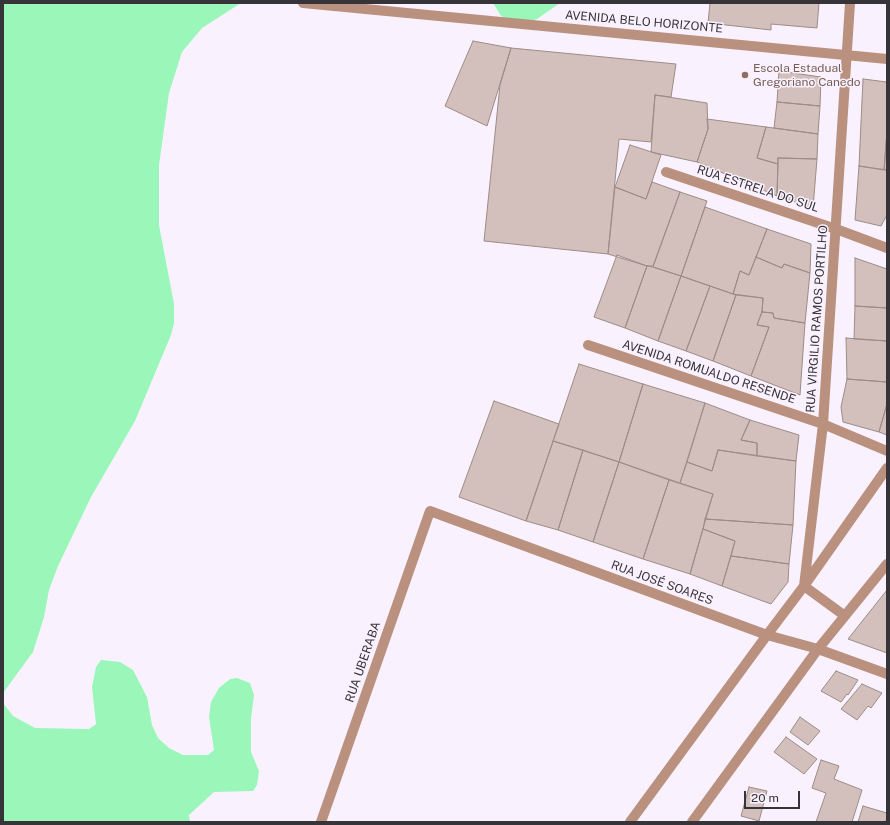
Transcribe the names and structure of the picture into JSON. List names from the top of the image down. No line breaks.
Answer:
{"streets":{"street":["AVENIDA BELO HORIZONTE","RUA ESTRELA DO SUL","RUA VIRGILIO RAMOS PORTILHO","AVENIDA ROMUALDO RESENDE","RUA JOSÉ SOARES","RUA UBERABA"]},"crossings":[["AVENIDA BELO HORIZONTE","RUA VIRGILIO RAMOS PORTILHO"],["RUA ESTRELA DO SUL","RUA VIRGILIO RAMOS PORTILHO"],["RUA VIRGILIO RAMOS PORTILHO","AVENIDA ROMUALDO RESENDE"],["RUA JOSÉ SOARES","RUA UBERABA"]],"places":["Escola Estadual Gregoriano Canedo"],"scale_bar":"20 m"}
